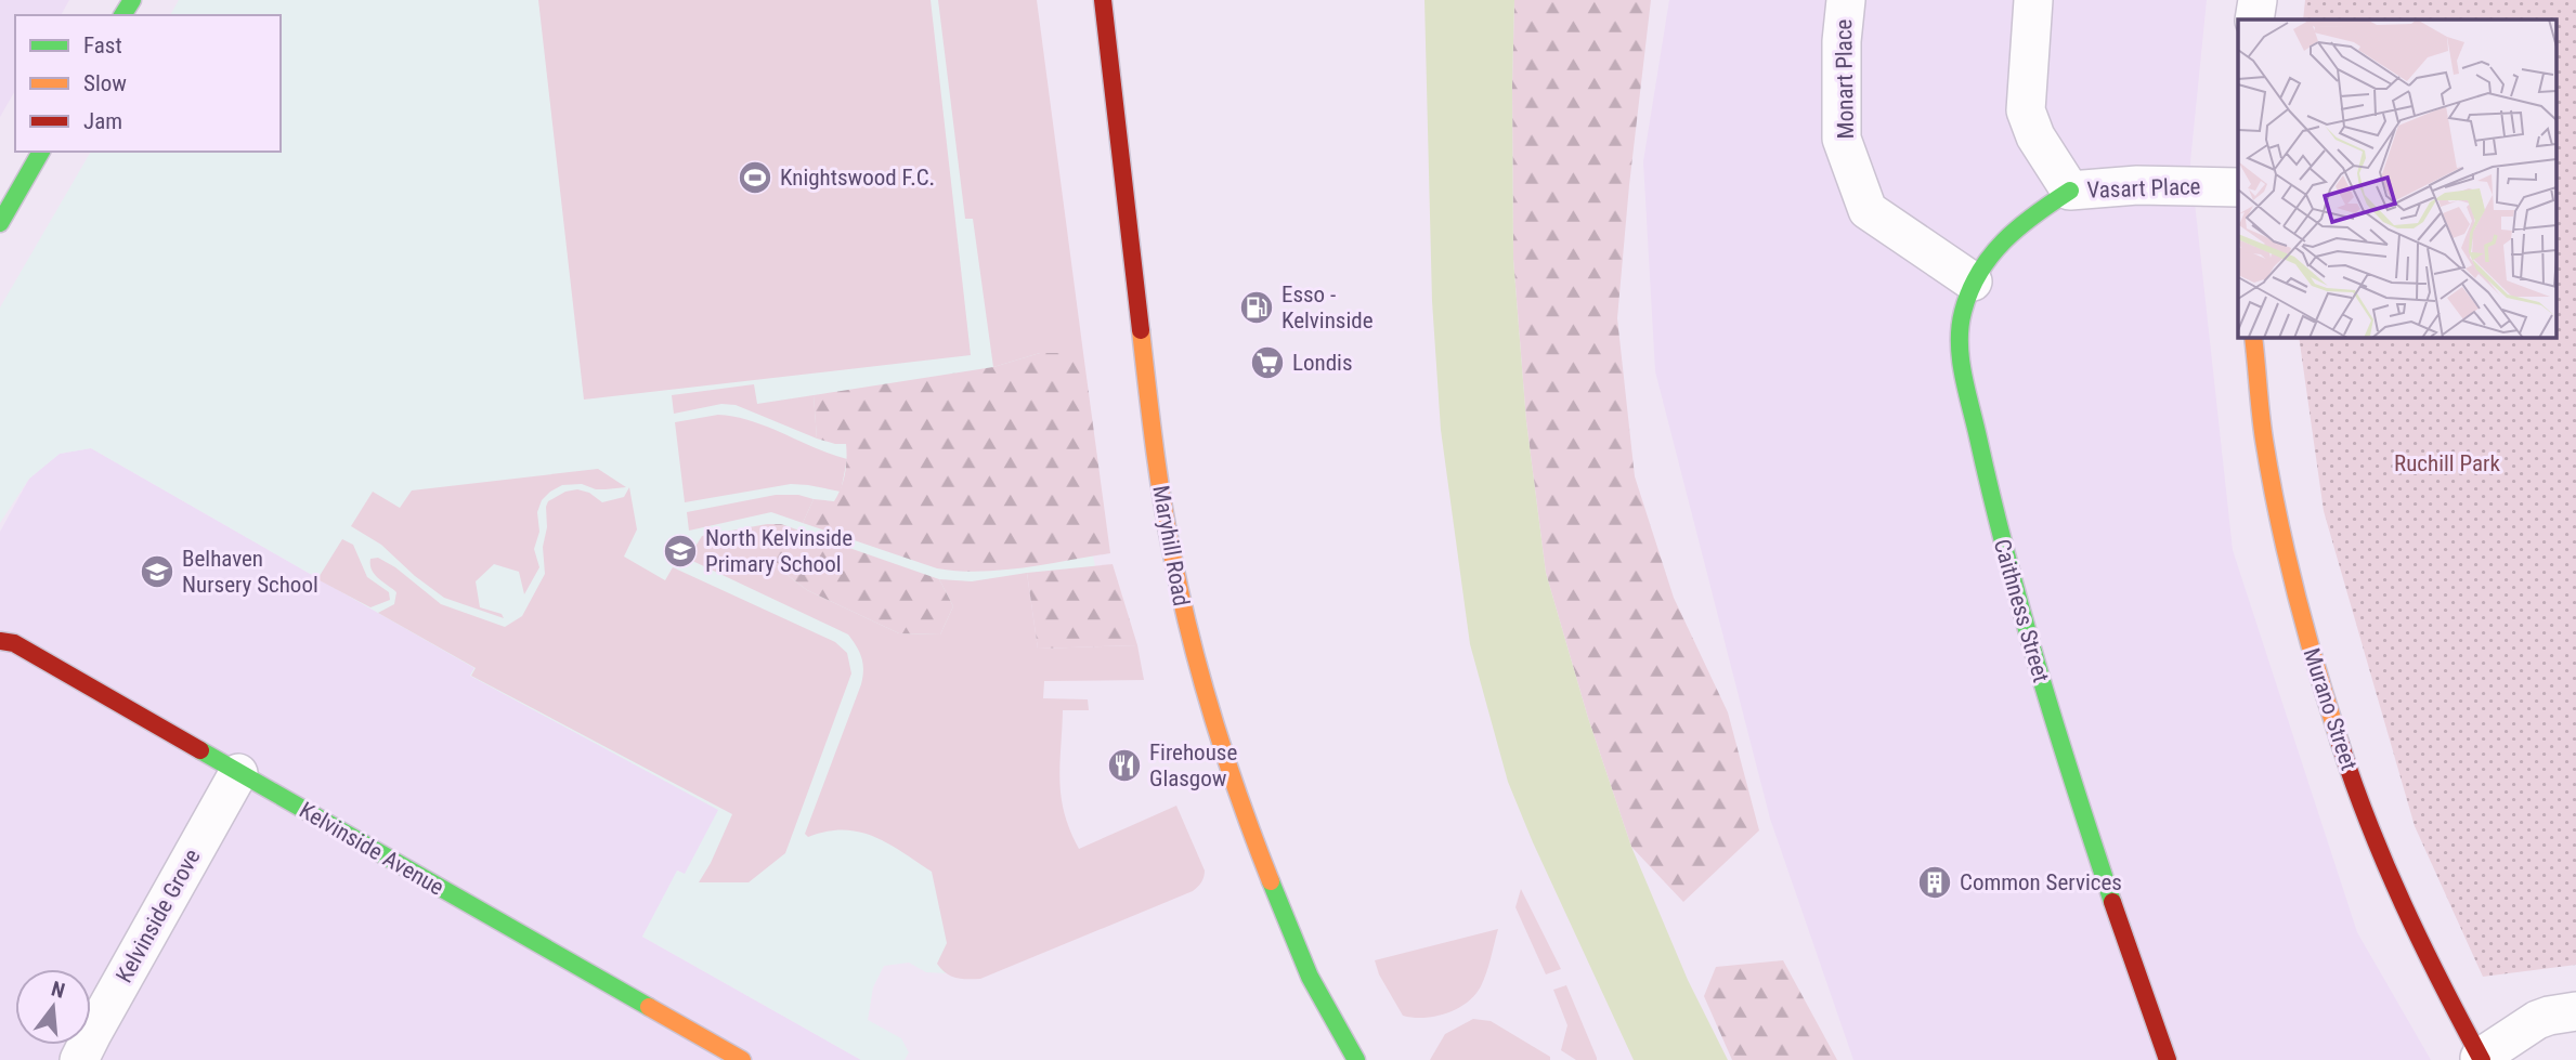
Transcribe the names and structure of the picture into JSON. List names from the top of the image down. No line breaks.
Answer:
{"streets":{"street":["Monart Place","Vasart Place","Maryhill Road","Caithness Street","Murano Street","Kelvinside Avenue","Kelvinside Grove"]},"crossings":[["Monart Place","Caithness Street"],["Vasart Place","Caithness Street"],["Kelvinside Avenue","Kelvinside Grove"]],"parks":["Ruchill Park"],"places":{"sports":["Knightswood F.C."],"fuel station":["Esso - Kelvinside"],"supermarket":["Londis"],"school or university":["North Kelvinside Primary School","Belhaven Nursery School"],"restaurant":["Firehouse Glasgow"],"building":["Common Services"]},"legend":["Fast","Slow","Jam"],"north":"top"}
